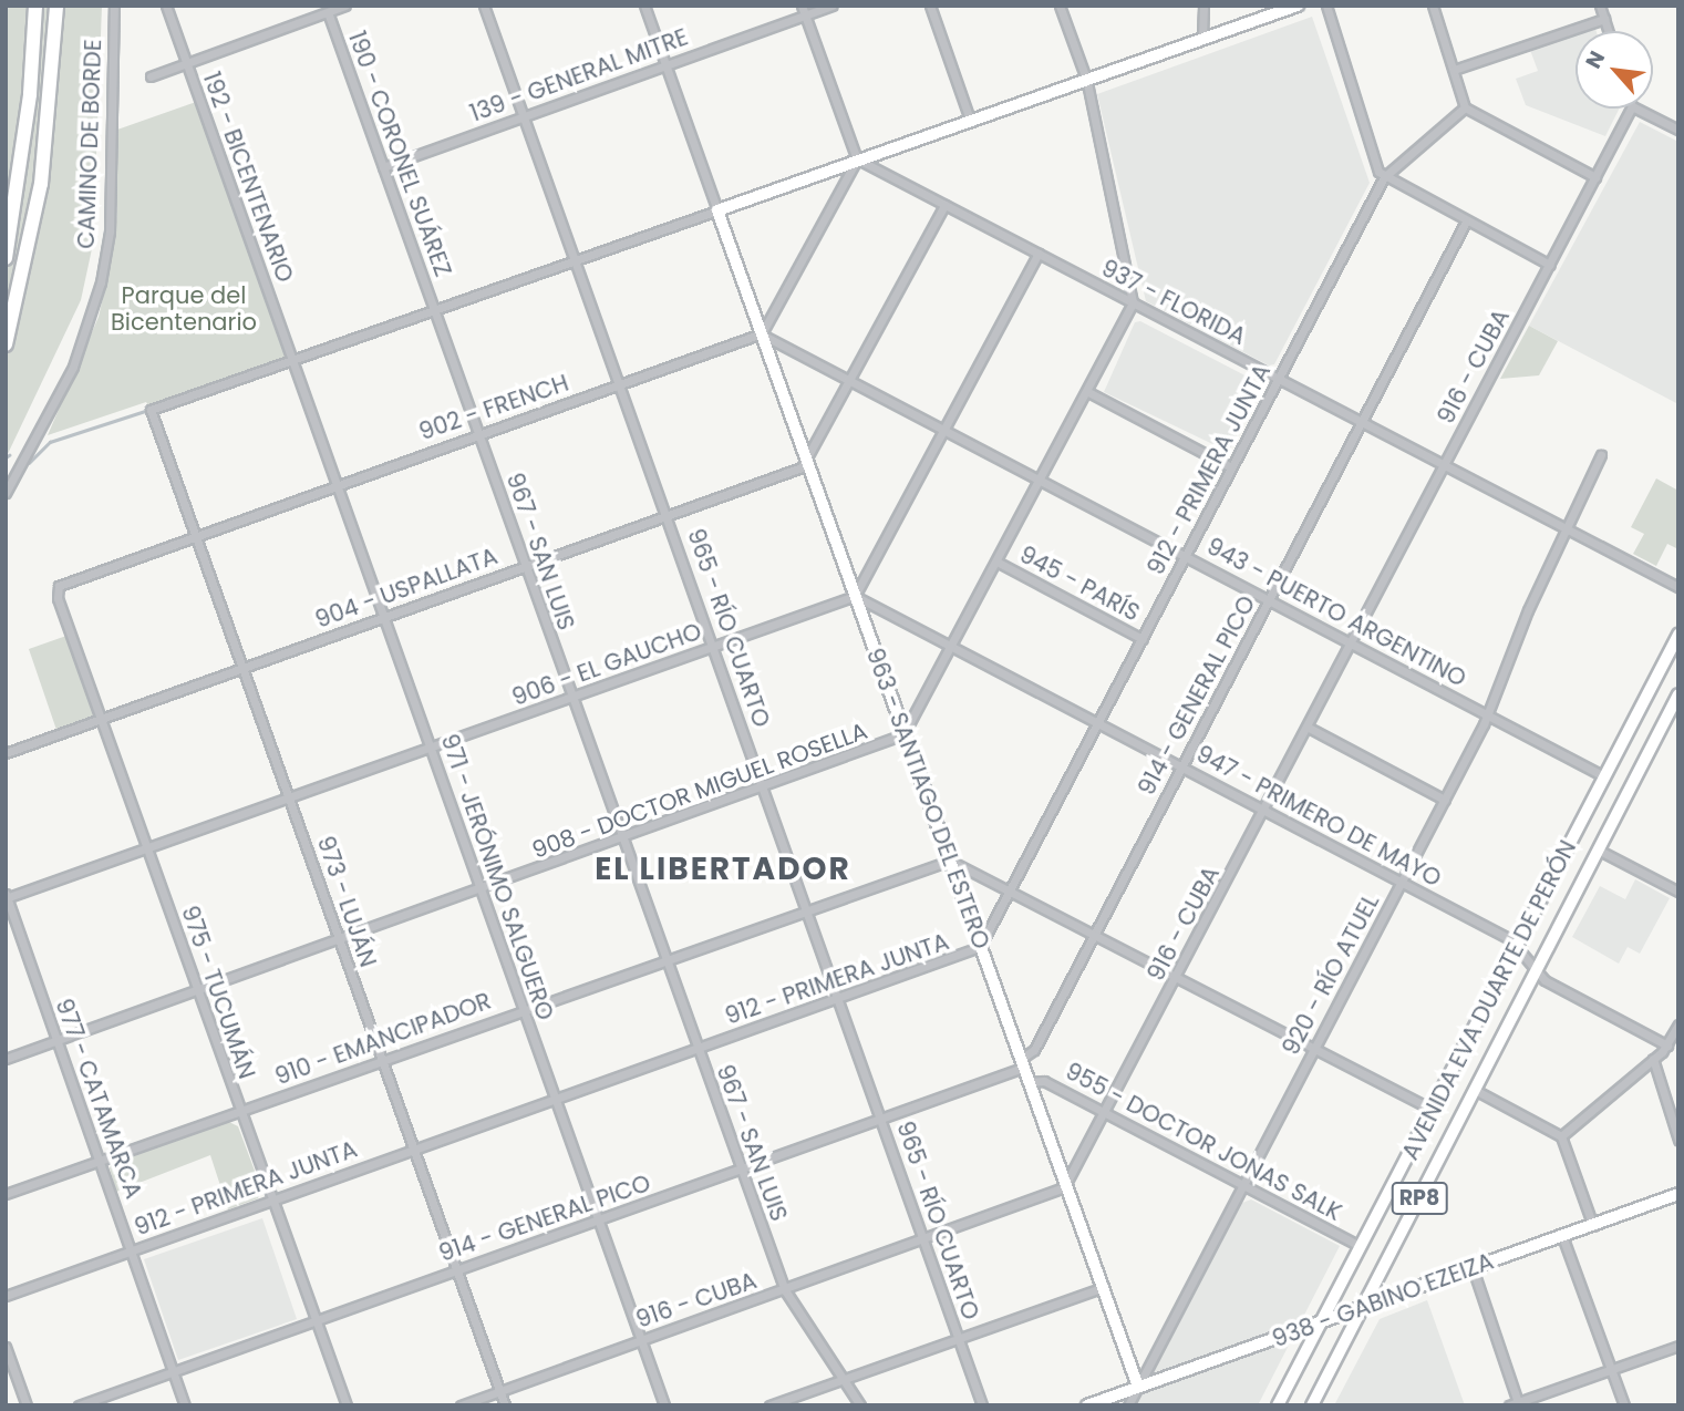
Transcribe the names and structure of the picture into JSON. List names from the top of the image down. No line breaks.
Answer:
{"streets":{"main road":["AVENIDA EVA DUARTE DE PERÓN","RP8"],"street":["139 - GENERAL MITRE","CAMINO DE BORDE","190 - CORONEL SUÁREZ","192 - BICENTENARIO","937 - FLORIDA","916 - CUBA","902 - FRENCH","912 - PRIMERA JUNTA","967 - SAN LUIS","945 - PARÍS","904 - USPALLATA","943 - PUERTO ARGENTINO","965 - RÍO CUARTO","906 - EL GAUCHO","914 - GENERAL PICO","908 - DOCTOR MIGUEL ROSELLA","963 - SANTIAGO DEL ESTERO","947 - PRIMERO DE MAYO","971 - JERÓNIMO SALGUERO","973 - LUJÁN","920 - RÍO ATUEL","975 - TUCUMÁN","910 - EMANCIPADOR","977 - CATAMARCA","955 - DOCTOR JONAS SALK","938 - GABINO EZEIZA"]},"crossings":[["139 - GENERAL MITRE","190 - CORONEL SUÁREZ"],["139 - GENERAL MITRE","965 - RÍO CUARTO"],["190 - CORONEL SUÁREZ","967 - SAN LUIS"],["192 - BICENTENARIO","971 - JERÓNIMO SALGUERO"],["192 - BICENTENARIO","973 - LUJÁN"],["937 - FLORIDA","916 - CUBA"],["937 - FLORIDA","912 - PRIMERA JUNTA"],["937 - FLORIDA","914 - GENERAL PICO"],["937 - FLORIDA","908 - DOCTOR MIGUEL ROSELLA"],["937 - FLORIDA","920 - RÍO ATUEL"],["916 - CUBA","967 - SAN LUIS"],["916 - CUBA","943 - PUERTO ARGENTINO"],["916 - CUBA","965 - RÍO CUARTO"],["916 - CUBA","963 - SANTIAGO DEL ESTERO"],["916 - CUBA","947 - PRIMERO DE MAYO"],["916 - CUBA","971 - JERÓNIMO SALGUERO"],["916 - CUBA","973 - LUJÁN"],["916 - CUBA","955 - DOCTOR JONAS SALK"],["902 - FRENCH","967 - SAN LUIS"],["902 - FRENCH","943 - PUERTO ARGENTINO"],["902 - FRENCH","965 - RÍO CUARTO"],["902 - FRENCH","963 - SANTIAGO DEL ESTERO"],["902 - FRENCH","971 - JERÓNIMO SALGUERO"],["902 - FRENCH","973 - LUJÁN"],["902 - FRENCH","975 - TUCUMÁN"],["912 - PRIMERA JUNTA","967 - SAN LUIS"],["912 - PRIMERA JUNTA","945 - PARÍS"],["912 - PRIMERA JUNTA","943 - PUERTO ARGENTINO"],["912 - PRIMERA JUNTA","965 - RÍO CUARTO"],["912 - PRIMERA JUNTA","963 - SANTIAGO DEL ESTERO"],["912 - PRIMERA JUNTA","947 - PRIMERO DE MAYO"],["912 - PRIMERA JUNTA","971 - JERÓNIMO SALGUERO"],["912 - PRIMERA JUNTA","973 - LUJÁN"],["912 - PRIMERA JUNTA","975 - TUCUMÁN"],["912 - PRIMERA JUNTA","977 - CATAMARCA"],["967 - SAN LUIS","904 - USPALLATA"],["967 - SAN LUIS","906 - EL GAUCHO"],["967 - SAN LUIS","914 - GENERAL PICO"],["967 - SAN LUIS","908 - DOCTOR MIGUEL ROSELLA"],["967 - SAN LUIS","910 - EMANCIPADOR"],["945 - PARÍS","908 - DOCTOR MIGUEL ROSELLA"],["904 - USPALLATA","965 - RÍO CUARTO"],["904 - USPALLATA","963 - SANTIAGO DEL ESTERO"],["904 - USPALLATA","971 - JERÓNIMO SALGUERO"],["904 - USPALLATA","973 - LUJÁN"],["904 - USPALLATA","975 - TUCUMÁN"],["943 - PUERTO ARGENTINO","914 - GENERAL PICO"],["943 - PUERTO ARGENTINO","908 - DOCTOR MIGUEL ROSELLA"],["943 - PUERTO ARGENTINO","963 - SANTIAGO DEL ESTERO"],["943 - PUERTO ARGENTINO","920 - RÍO ATUEL"],["943 - PUERTO ARGENTINO","AVENIDA EVA DUARTE DE PERÓN"],["965 - RÍO CUARTO","906 - EL GAUCHO"],["965 - RÍO CUARTO","914 - GENERAL PICO"],["965 - RÍO CUARTO","908 - DOCTOR MIGUEL ROSELLA"],["965 - RÍO CUARTO","910 - EMANCIPADOR"],["906 - EL GAUCHO","963 - SANTIAGO DEL ESTERO"],["906 - EL GAUCHO","947 - PRIMERO DE MAYO"],["906 - EL GAUCHO","971 - JERÓNIMO SALGUERO"],["906 - EL GAUCHO","973 - LUJÁN"],["906 - EL GAUCHO","975 - TUCUMÁN"],["906 - EL GAUCHO","977 - CATAMARCA"],["914 - GENERAL PICO","963 - SANTIAGO DEL ESTERO"],["914 - GENERAL PICO","947 - PRIMERO DE MAYO"],["914 - GENERAL PICO","971 - JERÓNIMO SALGUERO"],["914 - GENERAL PICO","973 - LUJÁN"],["914 - GENERAL PICO","975 - TUCUMÁN"],["914 - GENERAL PICO","977 - CATAMARCA"],["908 - DOCTOR MIGUEL ROSELLA","963 - SANTIAGO DEL ESTERO"],["908 - DOCTOR MIGUEL ROSELLA","947 - PRIMERO DE MAYO"],["908 - DOCTOR MIGUEL ROSELLA","971 - JERÓNIMO SALGUERO"],["908 - DOCTOR MIGUEL ROSELLA","973 - LUJÁN"],["908 - DOCTOR MIGUEL ROSELLA","975 - TUCUMÁN"],["908 - DOCTOR MIGUEL ROSELLA","977 - CATAMARCA"],["963 - SANTIAGO DEL ESTERO","947 - PRIMERO DE MAYO"],["963 - SANTIAGO DEL ESTERO","920 - RÍO ATUEL"],["963 - SANTIAGO DEL ESTERO","910 - EMANCIPADOR"],["963 - SANTIAGO DEL ESTERO","955 - DOCTOR JONAS SALK"],["963 - SANTIAGO DEL ESTERO","938 - GABINO EZEIZA"],["947 - PRIMERO DE MAYO","920 - RÍO ATUEL"],["947 - PRIMERO DE MAYO","AVENIDA EVA DUARTE DE PERÓN"],["971 - JERÓNIMO SALGUERO","973 - LUJÁN"],["971 - JERÓNIMO SALGUERO","910 - EMANCIPADOR"],["973 - LUJÁN","910 - EMANCIPADOR"],["920 - RÍO ATUEL","955 - DOCTOR JONAS SALK"],["920 - RÍO ATUEL","938 - GABINO EZEIZA"],["975 - TUCUMÁN","910 - EMANCIPADOR"],["AVENIDA EVA DUARTE DE PERÓN","955 - DOCTOR JONAS SALK"],["AVENIDA EVA DUARTE DE PERÓN","938 - GABINO EZEIZA"],["910 - EMANCIPADOR","977 - CATAMARCA"]],"districts":["EL LIBERTADOR"],"parks":["Parque del Bicentenario"],"north":"top left"}
